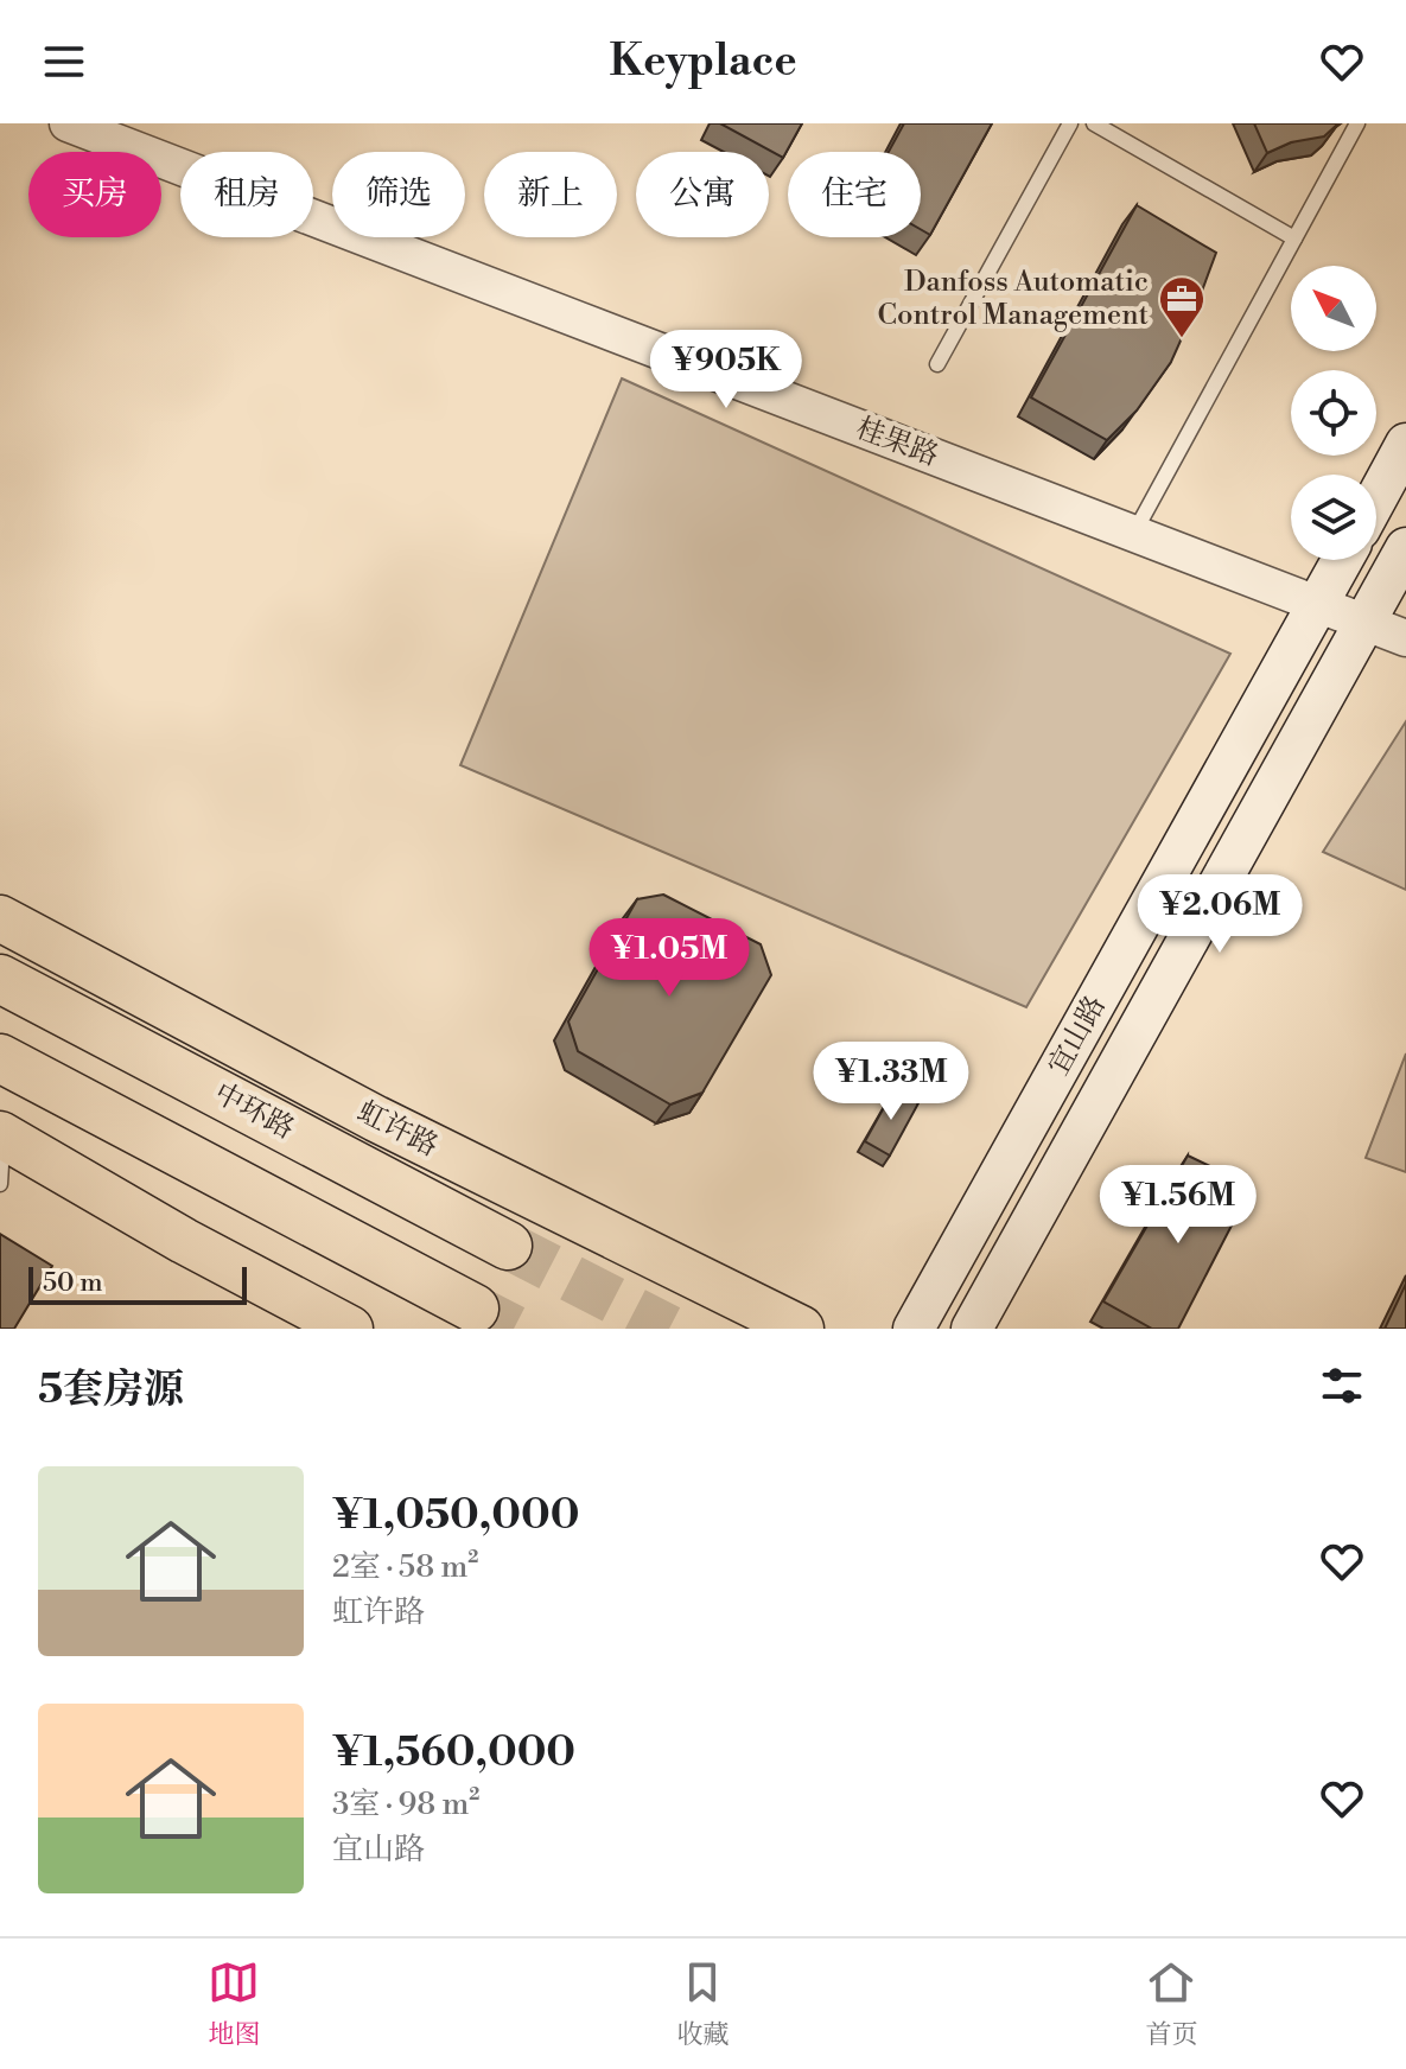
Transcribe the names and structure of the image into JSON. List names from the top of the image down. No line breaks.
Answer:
{"streets":{"highway":["中环路"],"main road":["宜山路","虹许路"],"street":["桂果路"]},"crossings":[["桂果路","宜山路"]],"places":{"office":["Danfoss Automatic Control Management"]},"scale_bar":"50 m","north":"top left","page":{"header":"Keyplace","chip":["买房","租房","筛选","新上","公寓","住宅"],"price":["¥905K","¥2.06M","¥1.05M","¥1.33M","¥1.56M"],"scale":"50 m","heading":"5套房源","list":[{"name":"¥1,050,000","note":"2室 · 58 m² · 虹许路"},{"name":"¥1,560,000","note":"3室 · 98 m² · 宜山路"}],"tabs":["地图","收藏","首页"]}}
